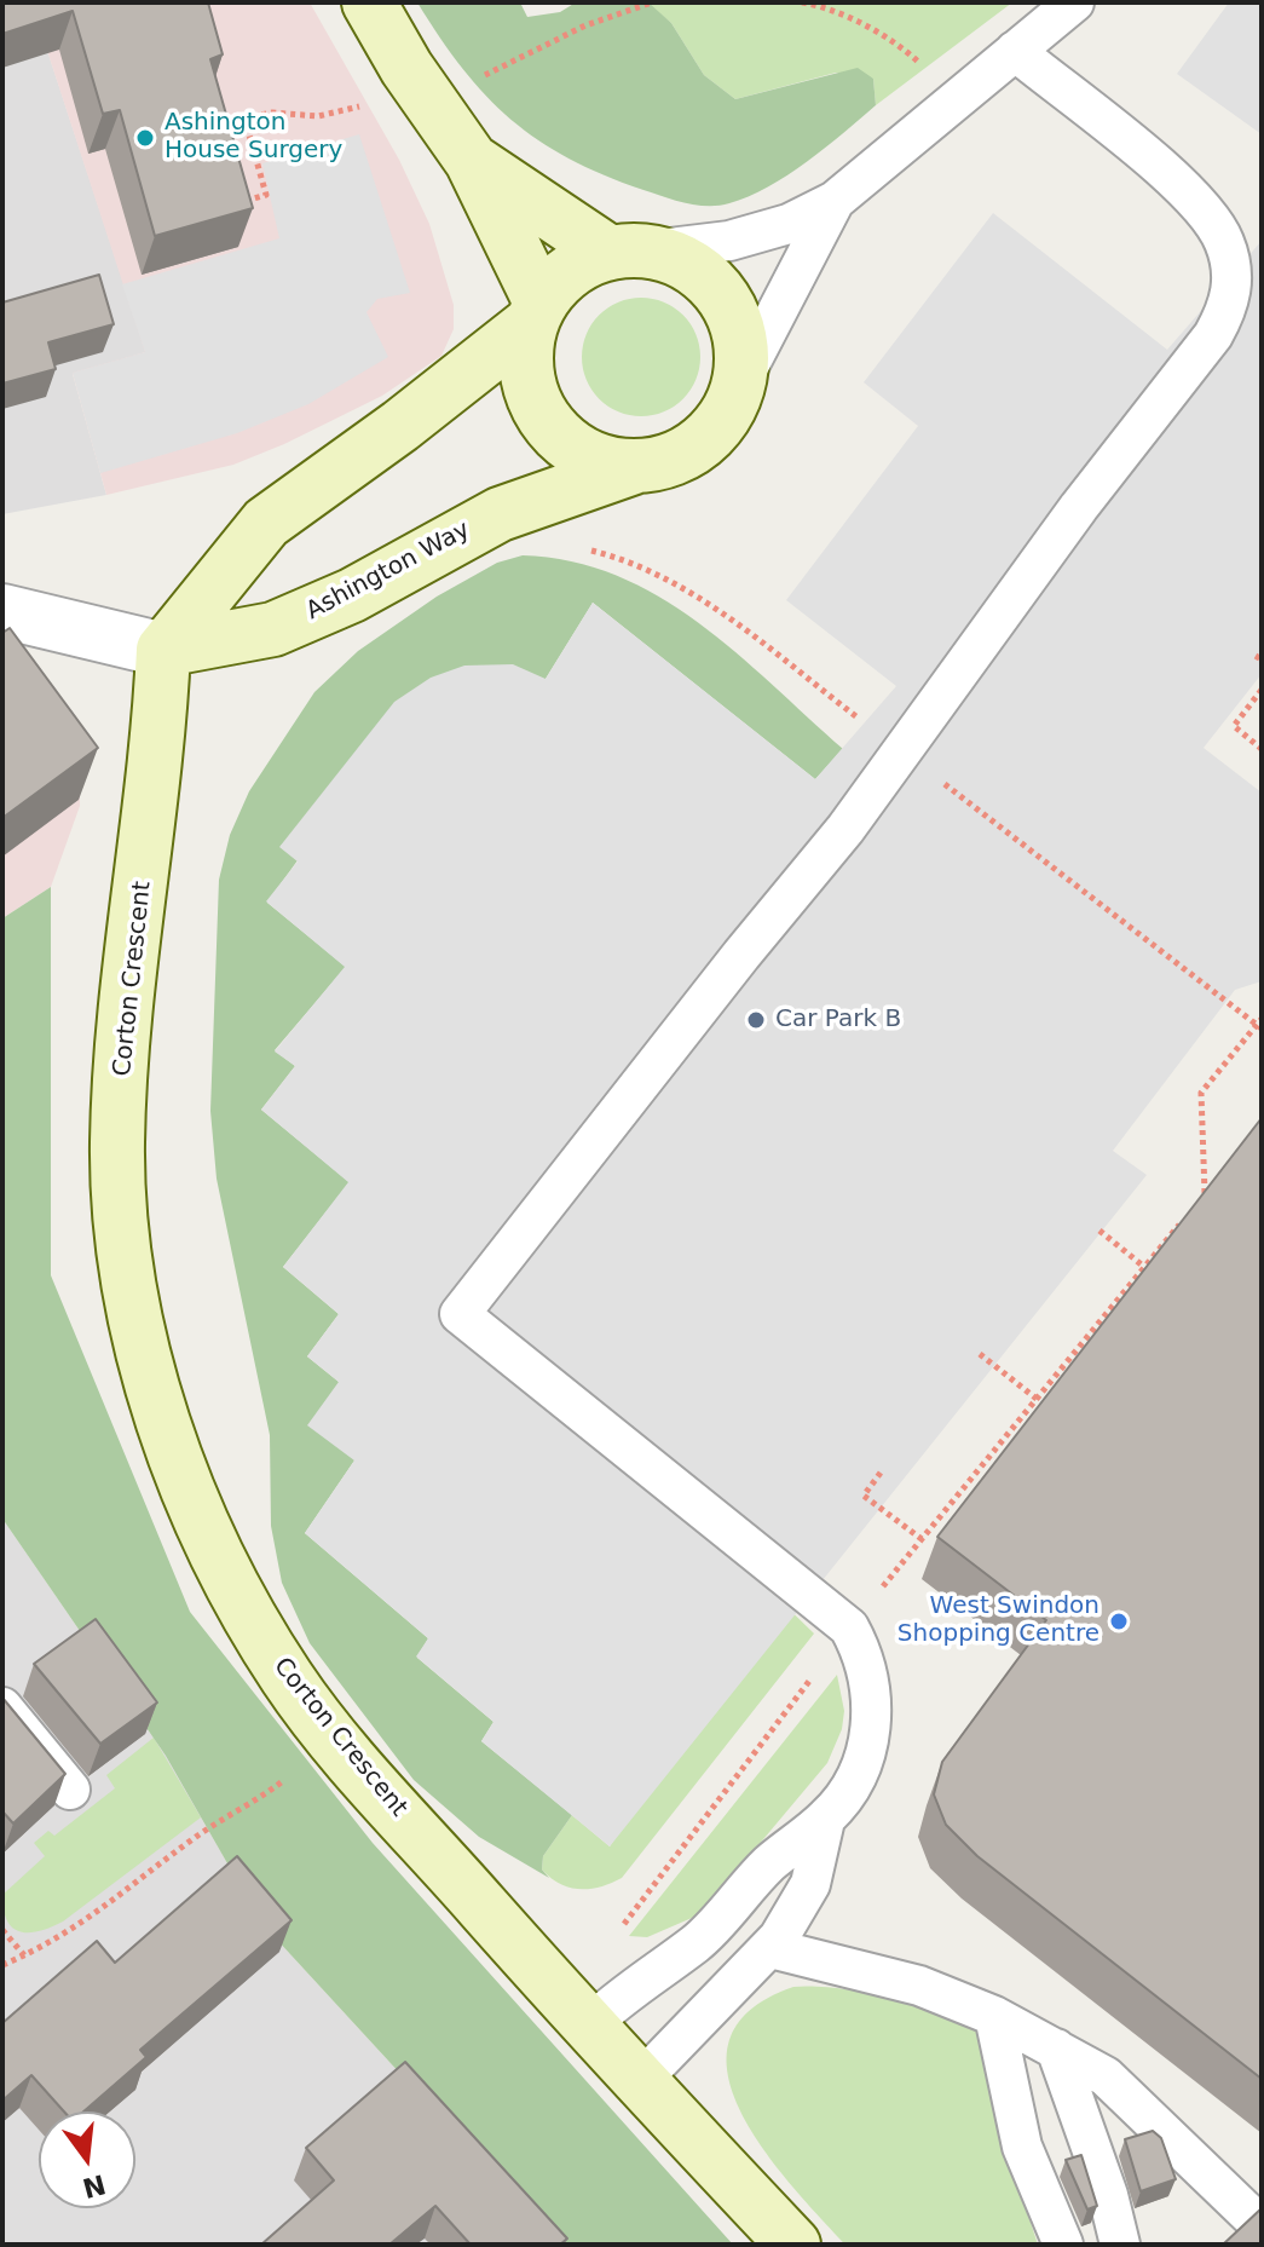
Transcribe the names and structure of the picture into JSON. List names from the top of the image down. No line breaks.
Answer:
{"streets":{"street":["Ashington Way","Corton Crescent"]},"crossings":[["Ashington Way","Corton Crescent"]],"places":["Ashington House Surgery","Car Park B","West Swindon Shopping Centre"],"north":"bottom"}
